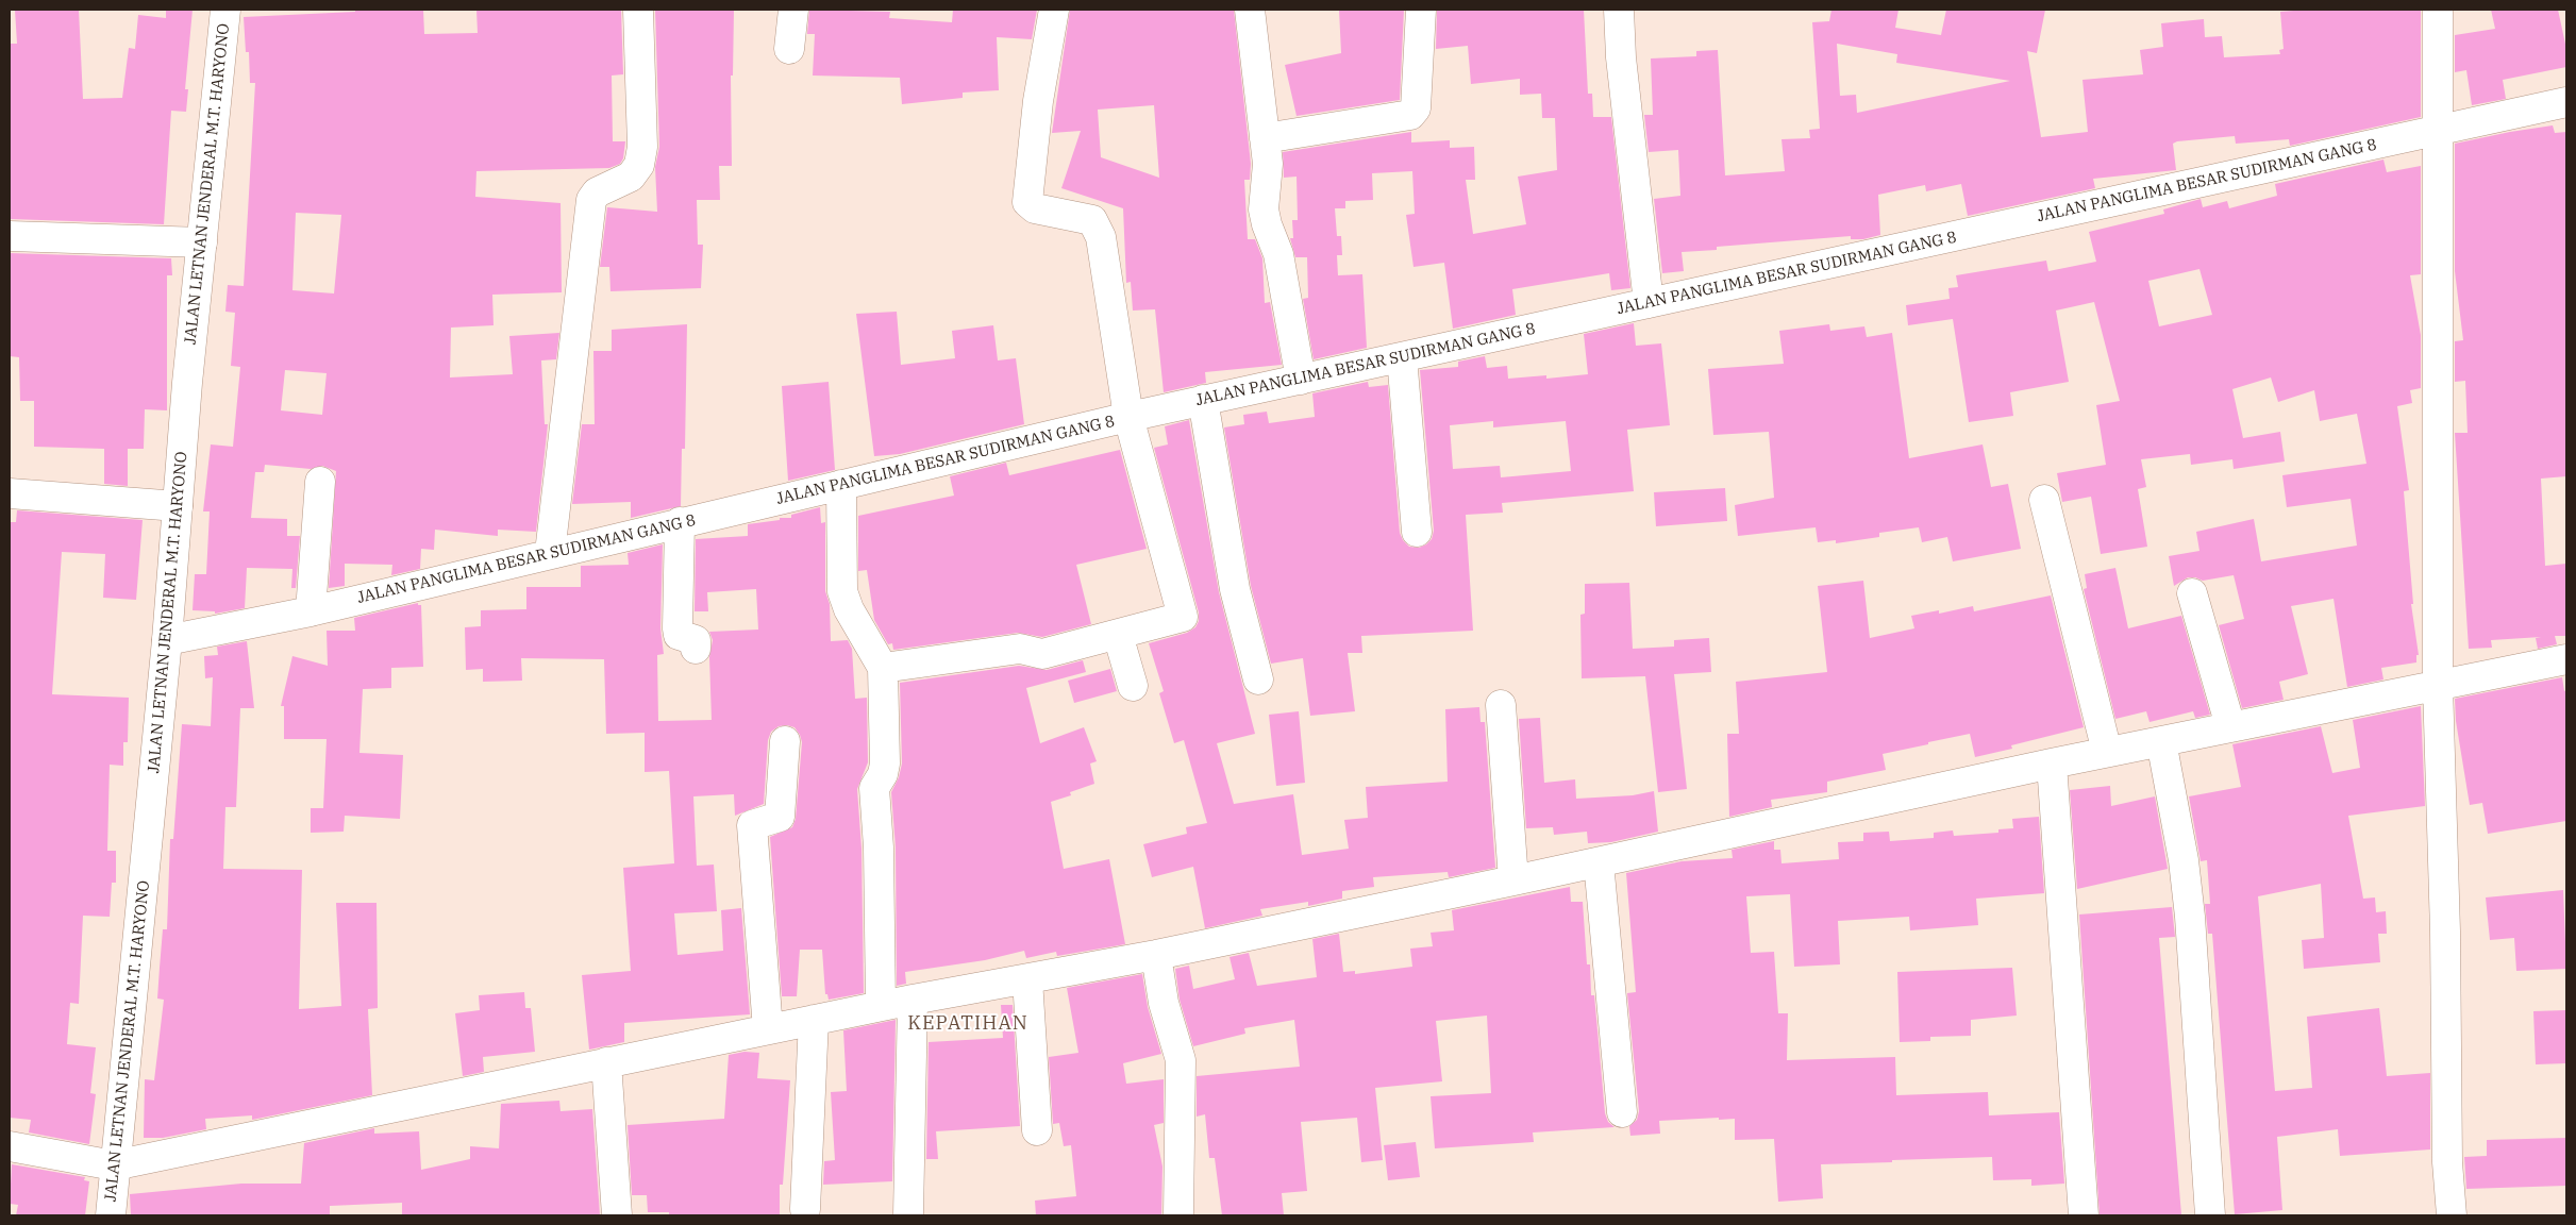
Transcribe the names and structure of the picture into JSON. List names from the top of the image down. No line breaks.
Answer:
{"streets":{"street":["JALAN PANGLIMA BESAR SUDIRMAN GANG 8","JALAN LETNAN JENDERAL M.T. HARYONO"]},"crossings":[["JALAN PANGLIMA BESAR SUDIRMAN GANG 8","JALAN LETNAN JENDERAL M.T. HARYONO"]],"districts":["KEPATIHAN"]}
